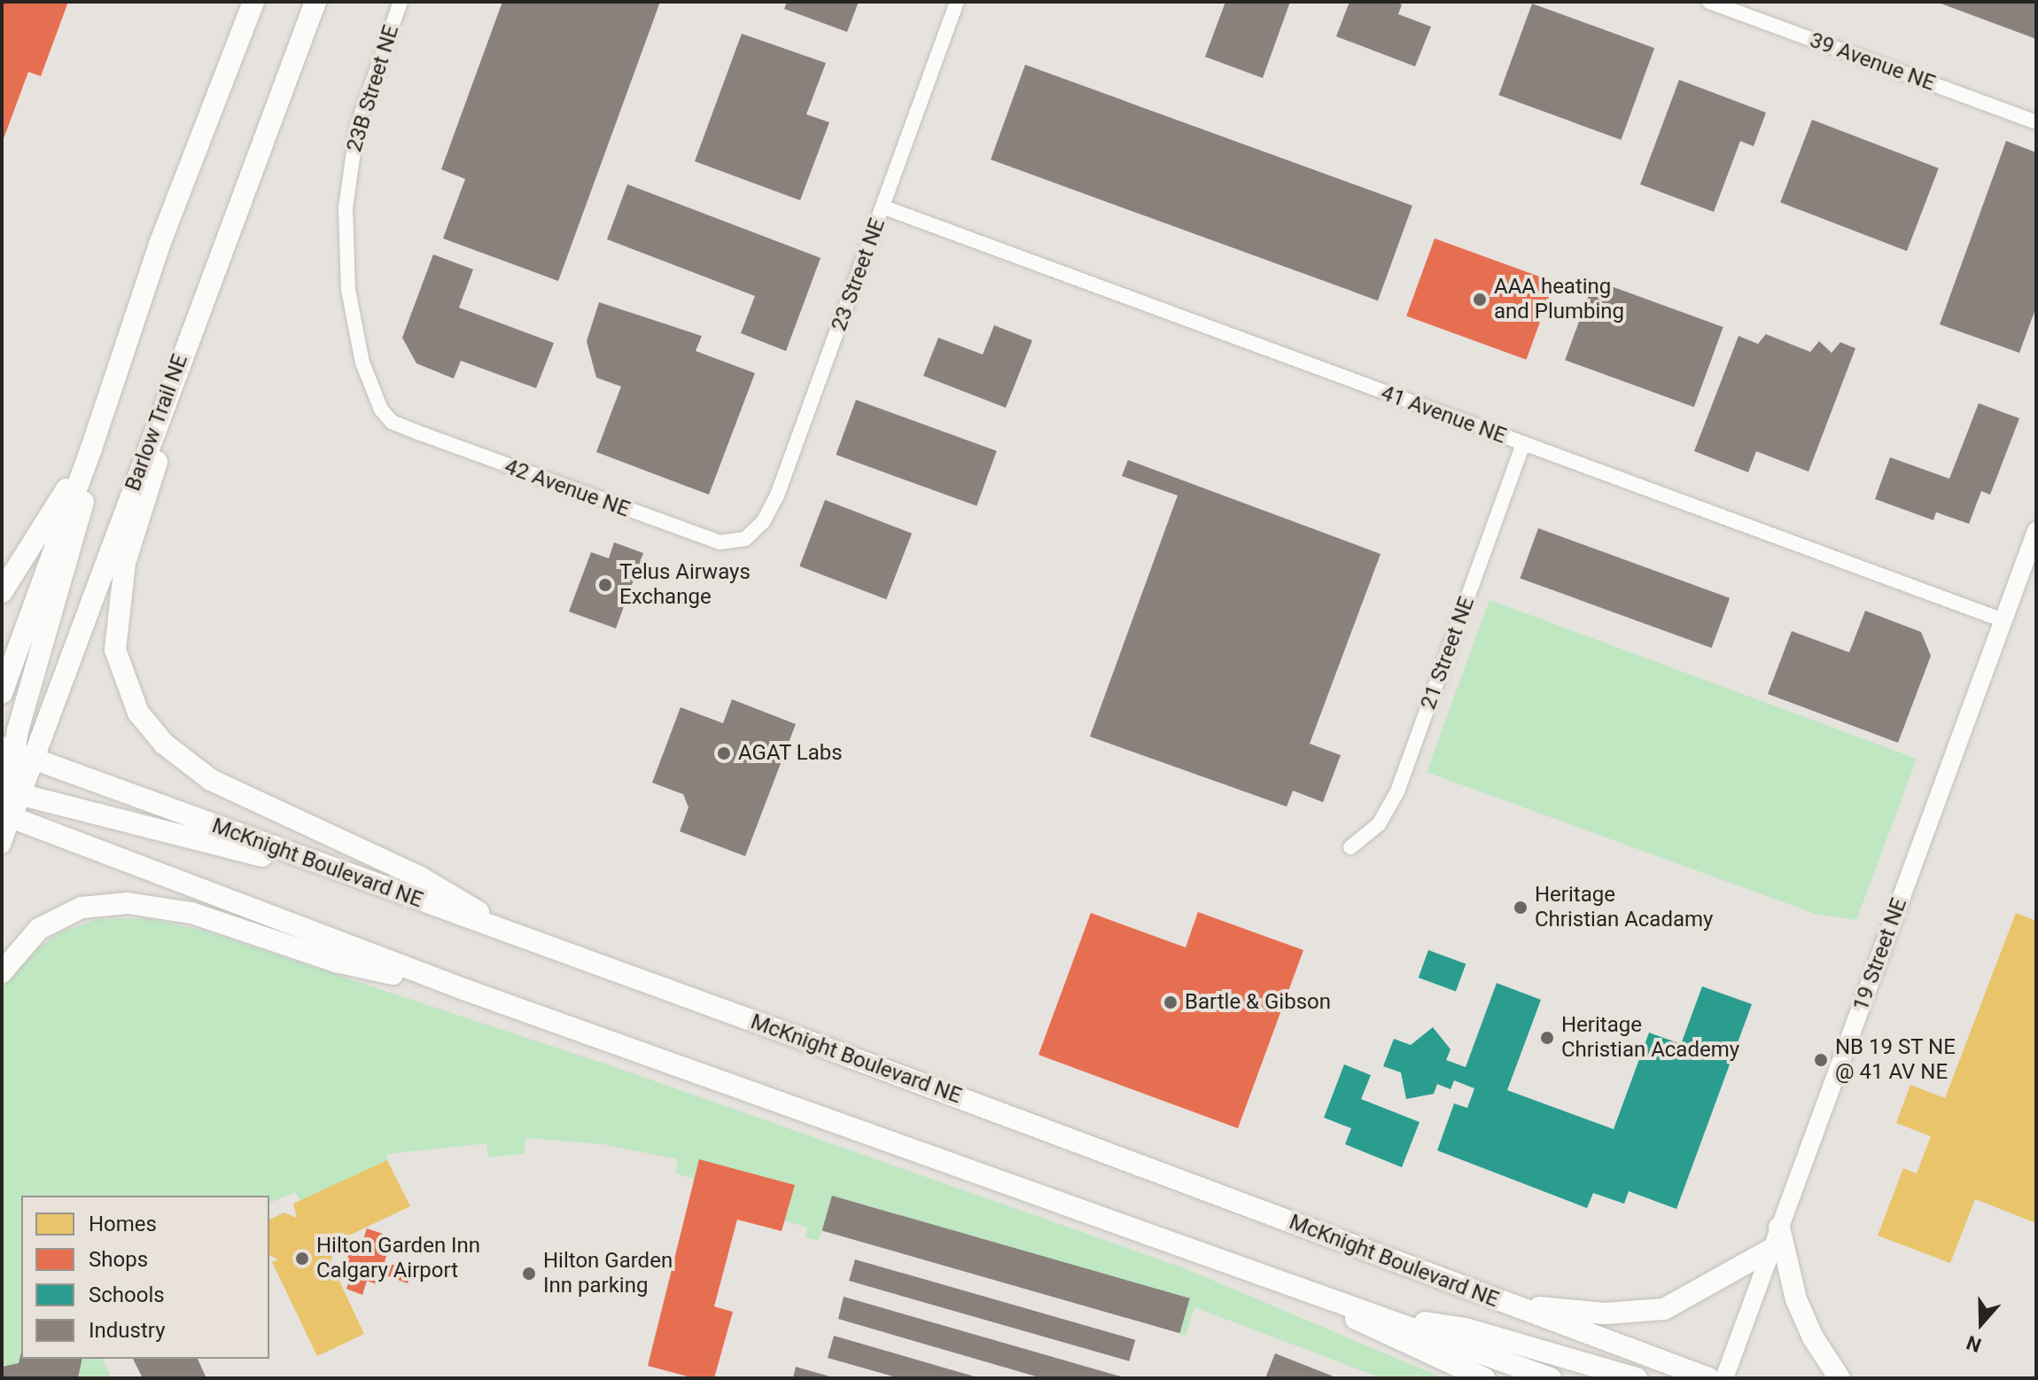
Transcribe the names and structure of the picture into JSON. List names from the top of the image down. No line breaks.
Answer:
{"streets":{"main road":["Barlow Trail NE","McKnight Boulevard NE"],"street":["39 Avenue NE","23B Street NE","23 Street NE","41 Avenue NE","42 Avenue NE","21 Street NE","19 Street NE"]},"crossings":[["23B Street NE","42 Avenue NE"],["23 Street NE","41 Avenue NE"],["23 Street NE","42 Avenue NE"],["41 Avenue NE","21 Street NE"],["41 Avenue NE","19 Street NE"],["Barlow Trail NE","McKnight Boulevard NE"]],"places":["AAA heating and Plumbing","Telus Airways Exchange","AGAT Labs","Heritage Christian Acadamy","Bartle & Gibson","Heritage Christian Academy","NB 19 ST NE @ 41 AV NE","Hilton Garden Inn Calgary Airport","Hilton Garden Inn parking"],"legend":["Homes","Shops","Schools","Industry"],"north":"bottom"}
